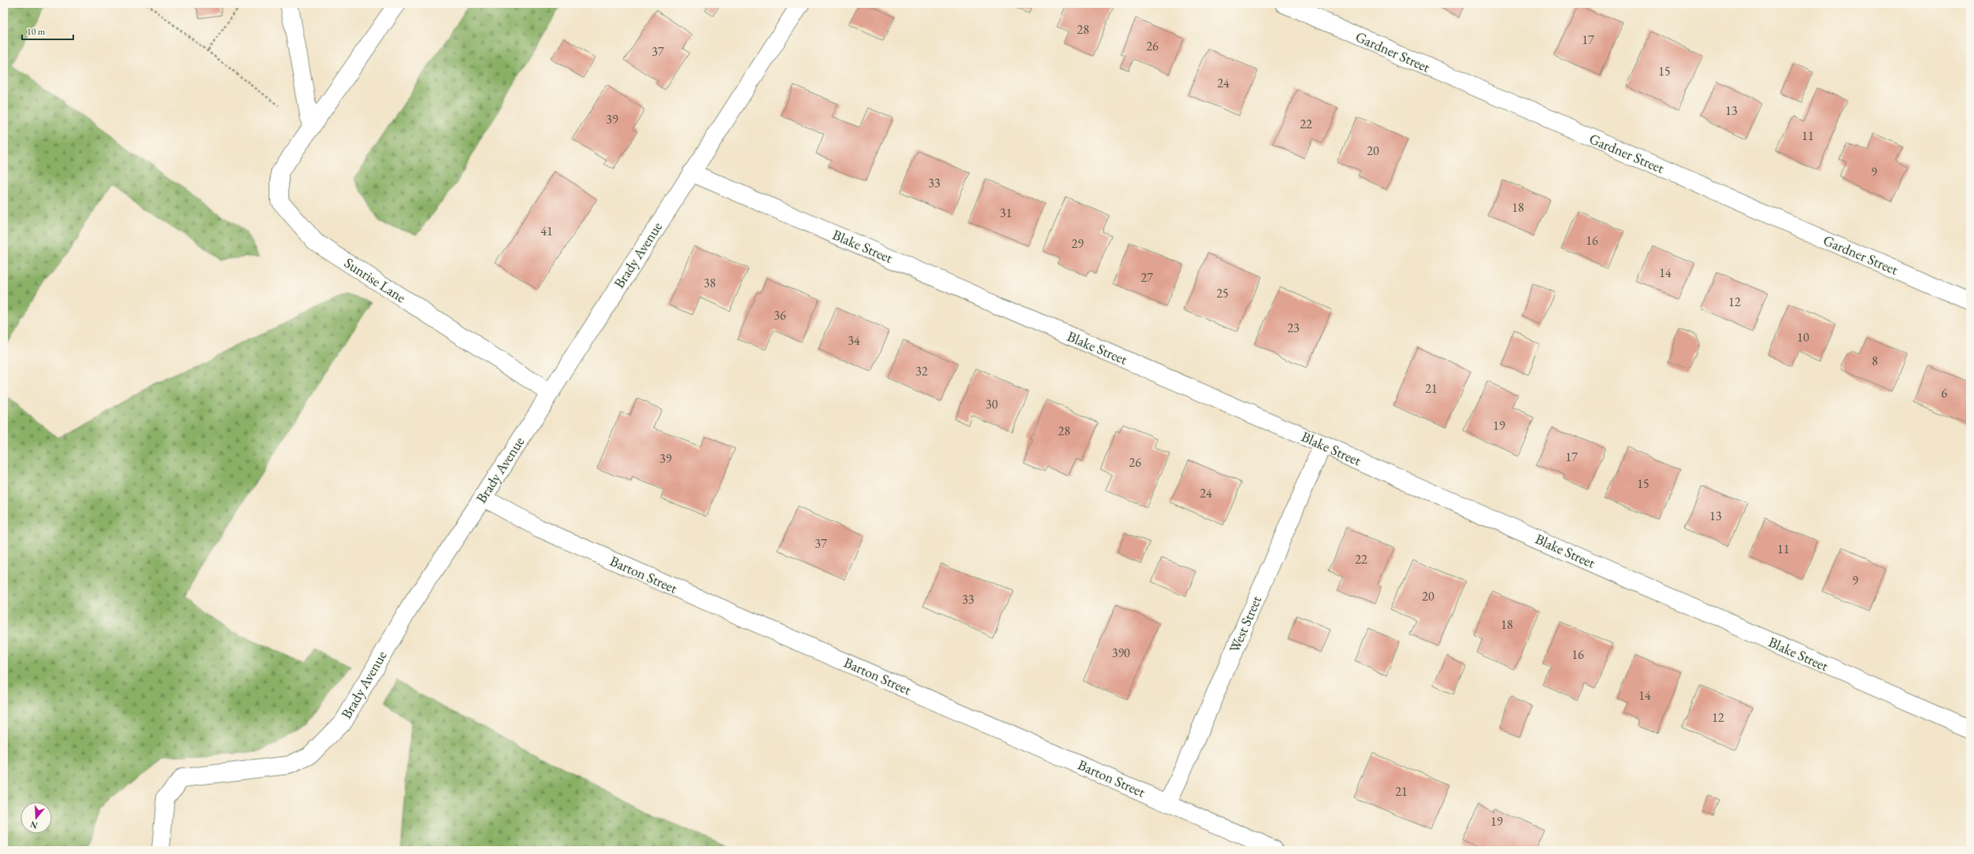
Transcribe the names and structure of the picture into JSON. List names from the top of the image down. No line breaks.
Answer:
{"streets":{"street":["Gardner Street","Blake Street","Brady Avenue","Sunrise Lane","Barton Street","West Street"]},"crossings":[["Blake Street","Brady Avenue"],["Blake Street","West Street"],["Brady Avenue","Sunrise Lane"],["Brady Avenue","Barton Street"],["Barton Street","West Street"]],"house_numbers":["28","17","26","37","15","24","13","39","22","11","20","9","33","18","31","41","16","29","14","27","38","25","12","36","23","10","34","8","32","21","6","30","19","28","17","39","26","15","24","13","37","11","22","9","20","33","18","390","16","14","12","21","19"],"scale_bar":"10 m","north":"bottom"}
